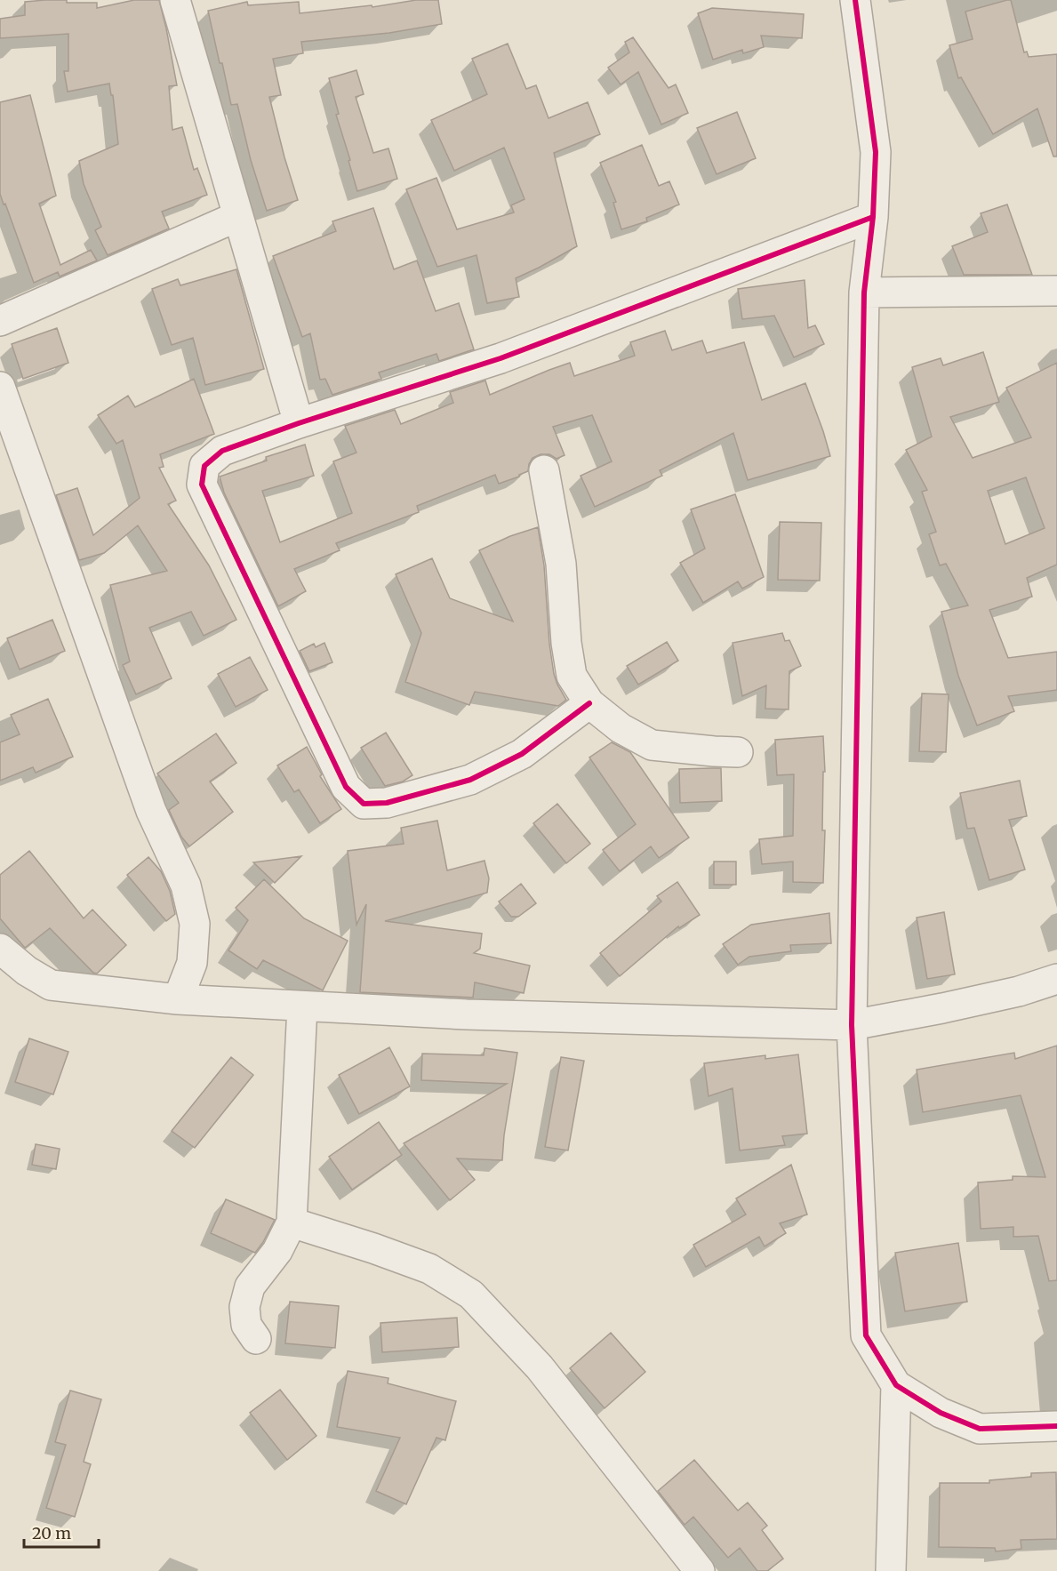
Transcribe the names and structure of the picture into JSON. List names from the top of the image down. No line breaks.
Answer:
{"scale_bar":"20 m"}
